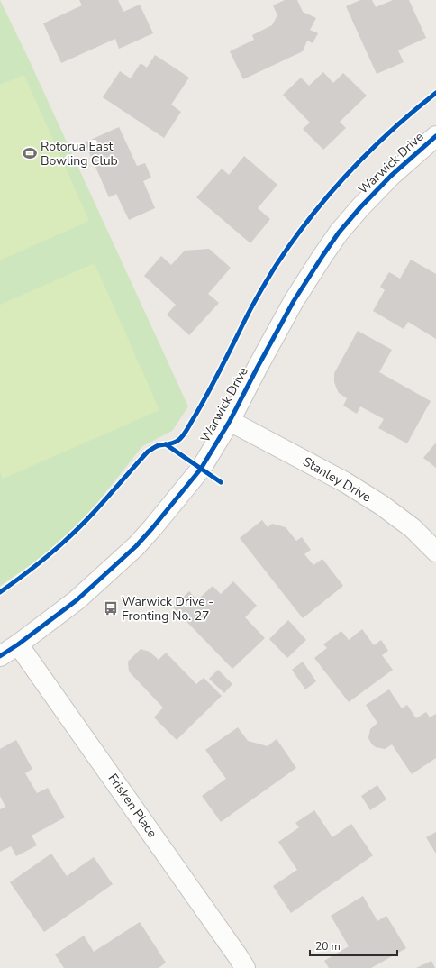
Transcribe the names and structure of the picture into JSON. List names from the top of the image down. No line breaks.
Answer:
{"streets":{"street":["Warwick Drive","Stanley Drive","Frisken Place"]},"crossings":[["Warwick Drive","Stanley Drive"],["Warwick Drive","Frisken Place"]],"places":{"sports":["Rotorua East Bowling Club"],"bus stop":["Warwick Drive - Fronting No. 27"]},"scale_bar":"20 m"}
